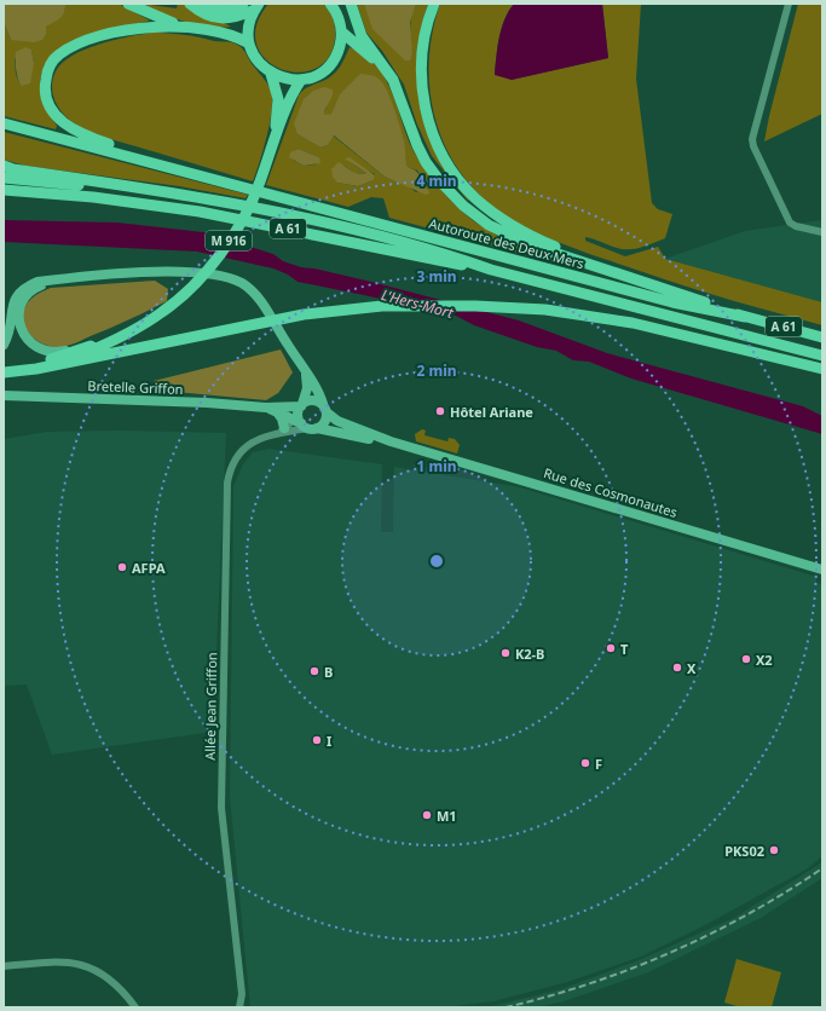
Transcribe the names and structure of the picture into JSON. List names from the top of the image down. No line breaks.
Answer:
{"streets":{"highway":["A 61","M 916","Autoroute des Deux Mers"],"main road":["Bretelle Griffon","Rue des Cosmonautes"],"street":["Allée Jean Griffon"]},"crossings":[["A 61","Autoroute des Deux Mers"],["Bretelle Griffon","Rue des Cosmonautes"],["Bretelle Griffon","Allée Jean Griffon"],["Rue des Cosmonautes","Allée Jean Griffon"]],"water":["L'Hers-Mort"],"places":["Hôtel Ariane","AFPA","T","K2-B","X2","X","B","I","F","M1","PKS02"],"rings":["4 min","3 min","2 min","1 min"]}
